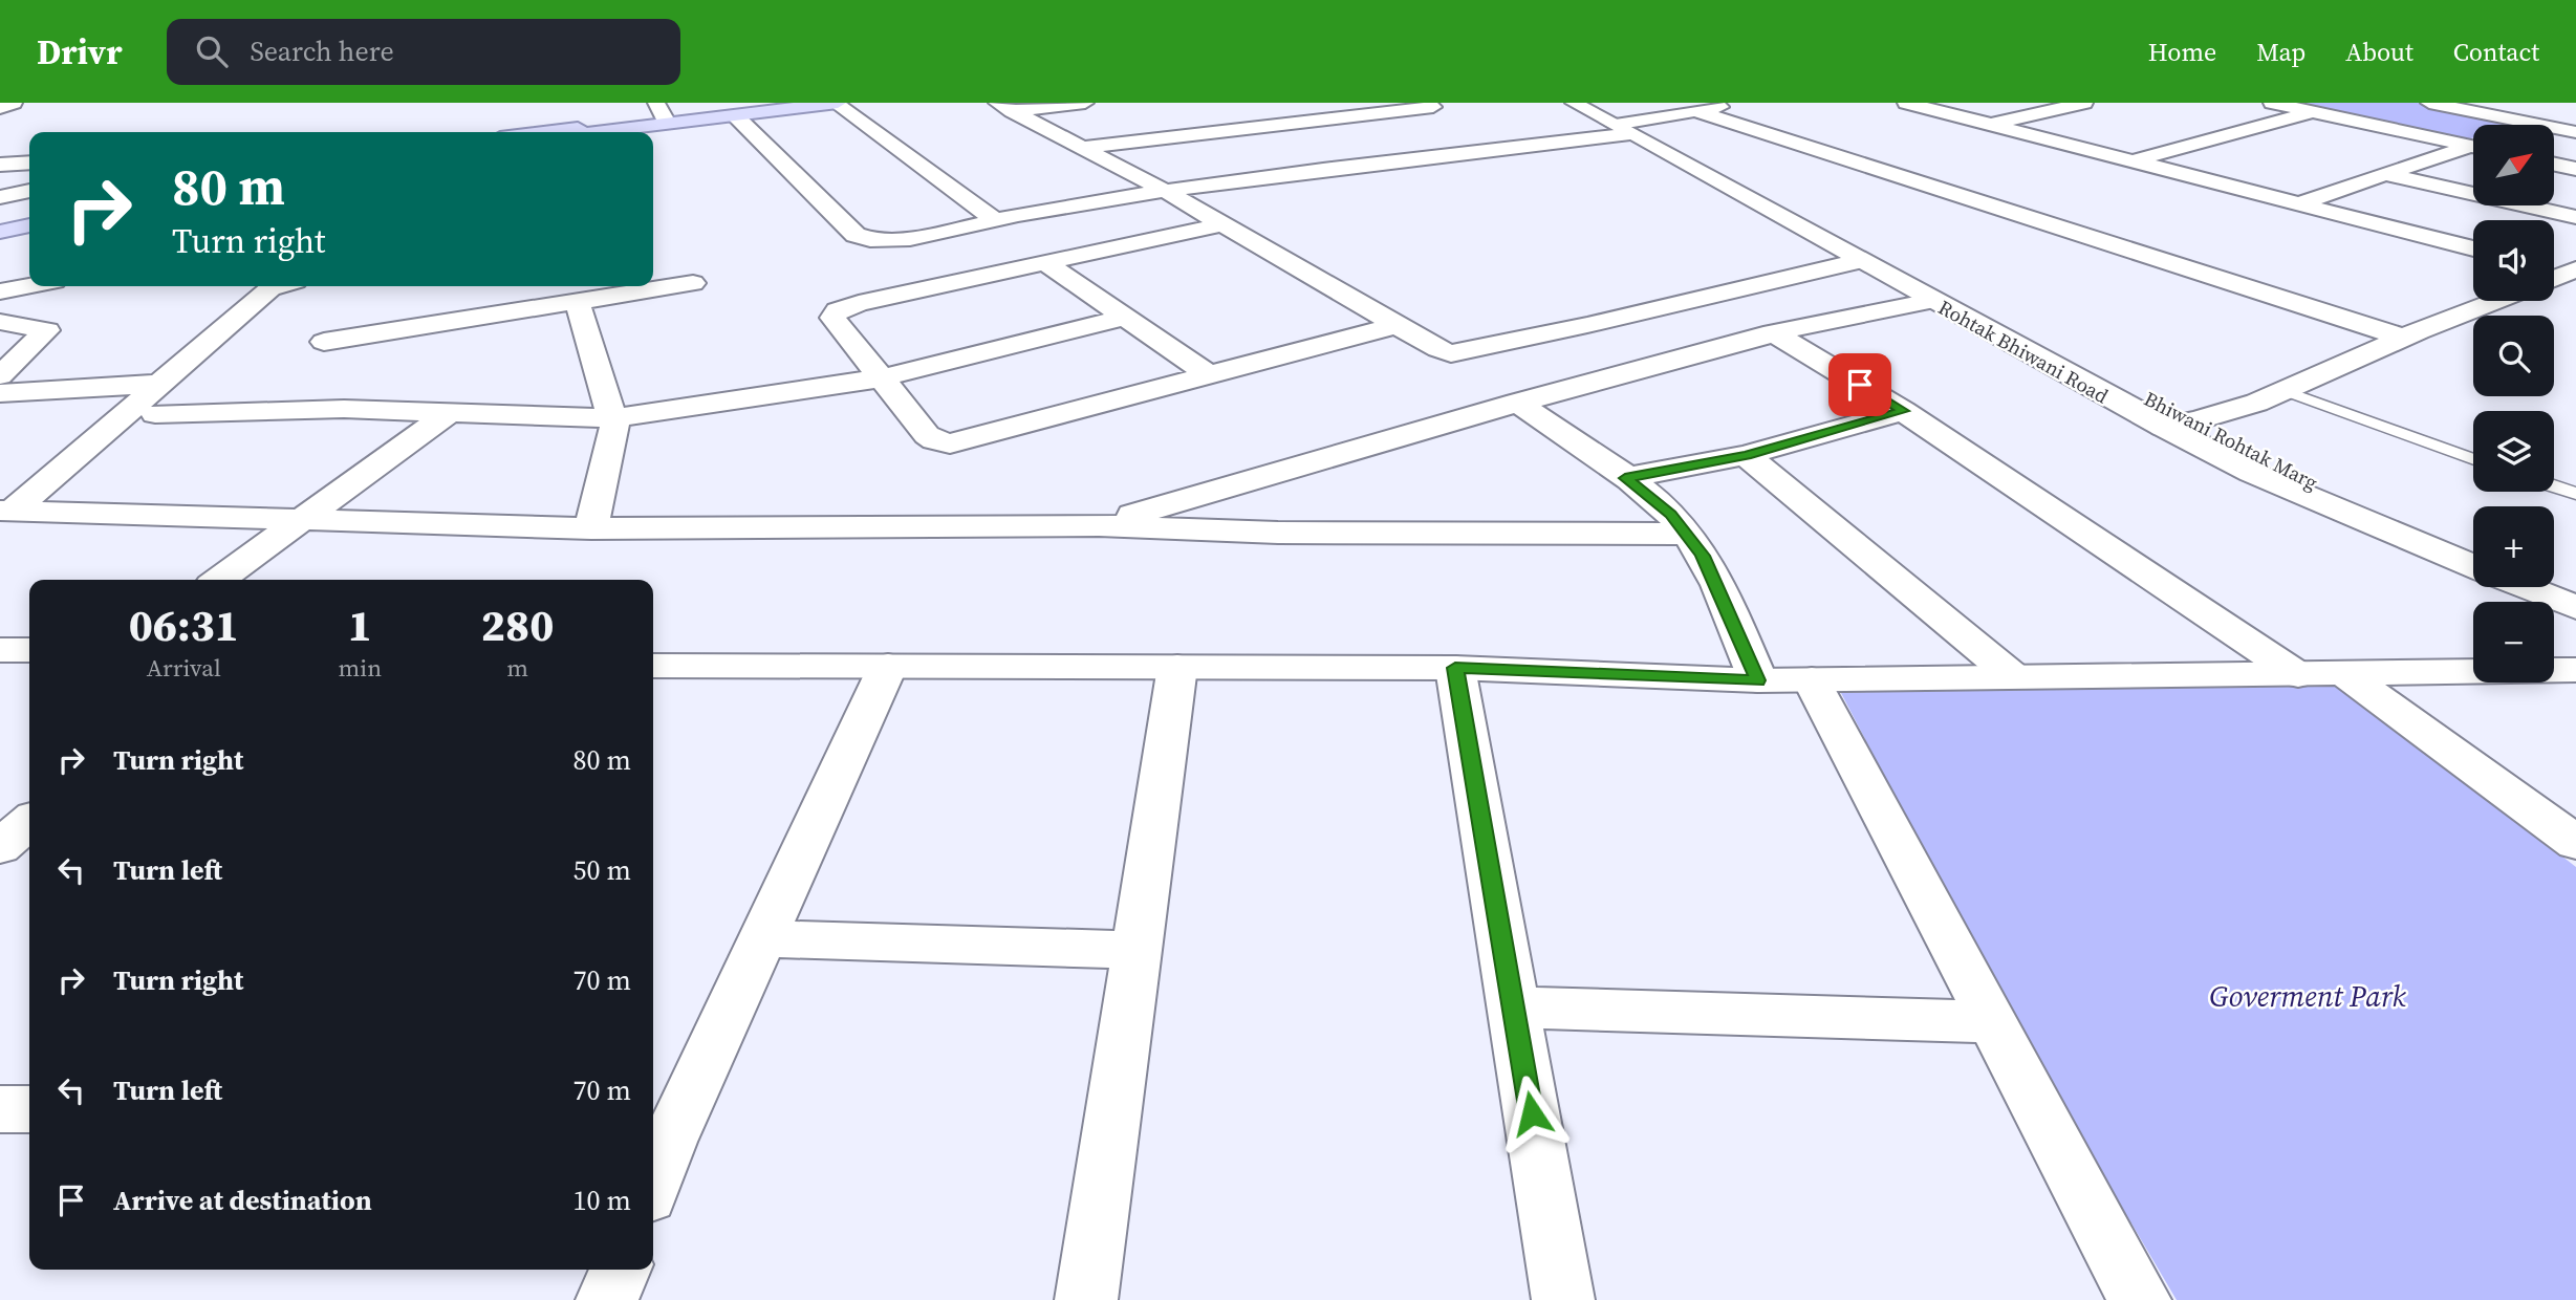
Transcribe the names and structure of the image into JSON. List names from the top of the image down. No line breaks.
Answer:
{"streets":{"street":["Rohtak Bhiwani Road","Bhiwani Rohtak Marg"]},"crossings":[["Rohtak Bhiwani Road","Bhiwani Rohtak Marg"]],"parks":["Goverment Park"],"north":"top right","page":{"header":"Drivr","search":"Search here","nav":["Home","Map","About","Contact"],"map_buttons":["+","−"],"turn":["80 m","Turn right"],"eta":["06:31","Arrival","1","min","280","m"],"list":[{"name":"Turn right","value":"80 m"},{"name":"Turn left","value":"50 m"},{"name":"Turn right","value":"70 m"},{"name":"Turn left","value":"70 m"},{"name":"Arrive at destination","value":"10 m"}]}}
